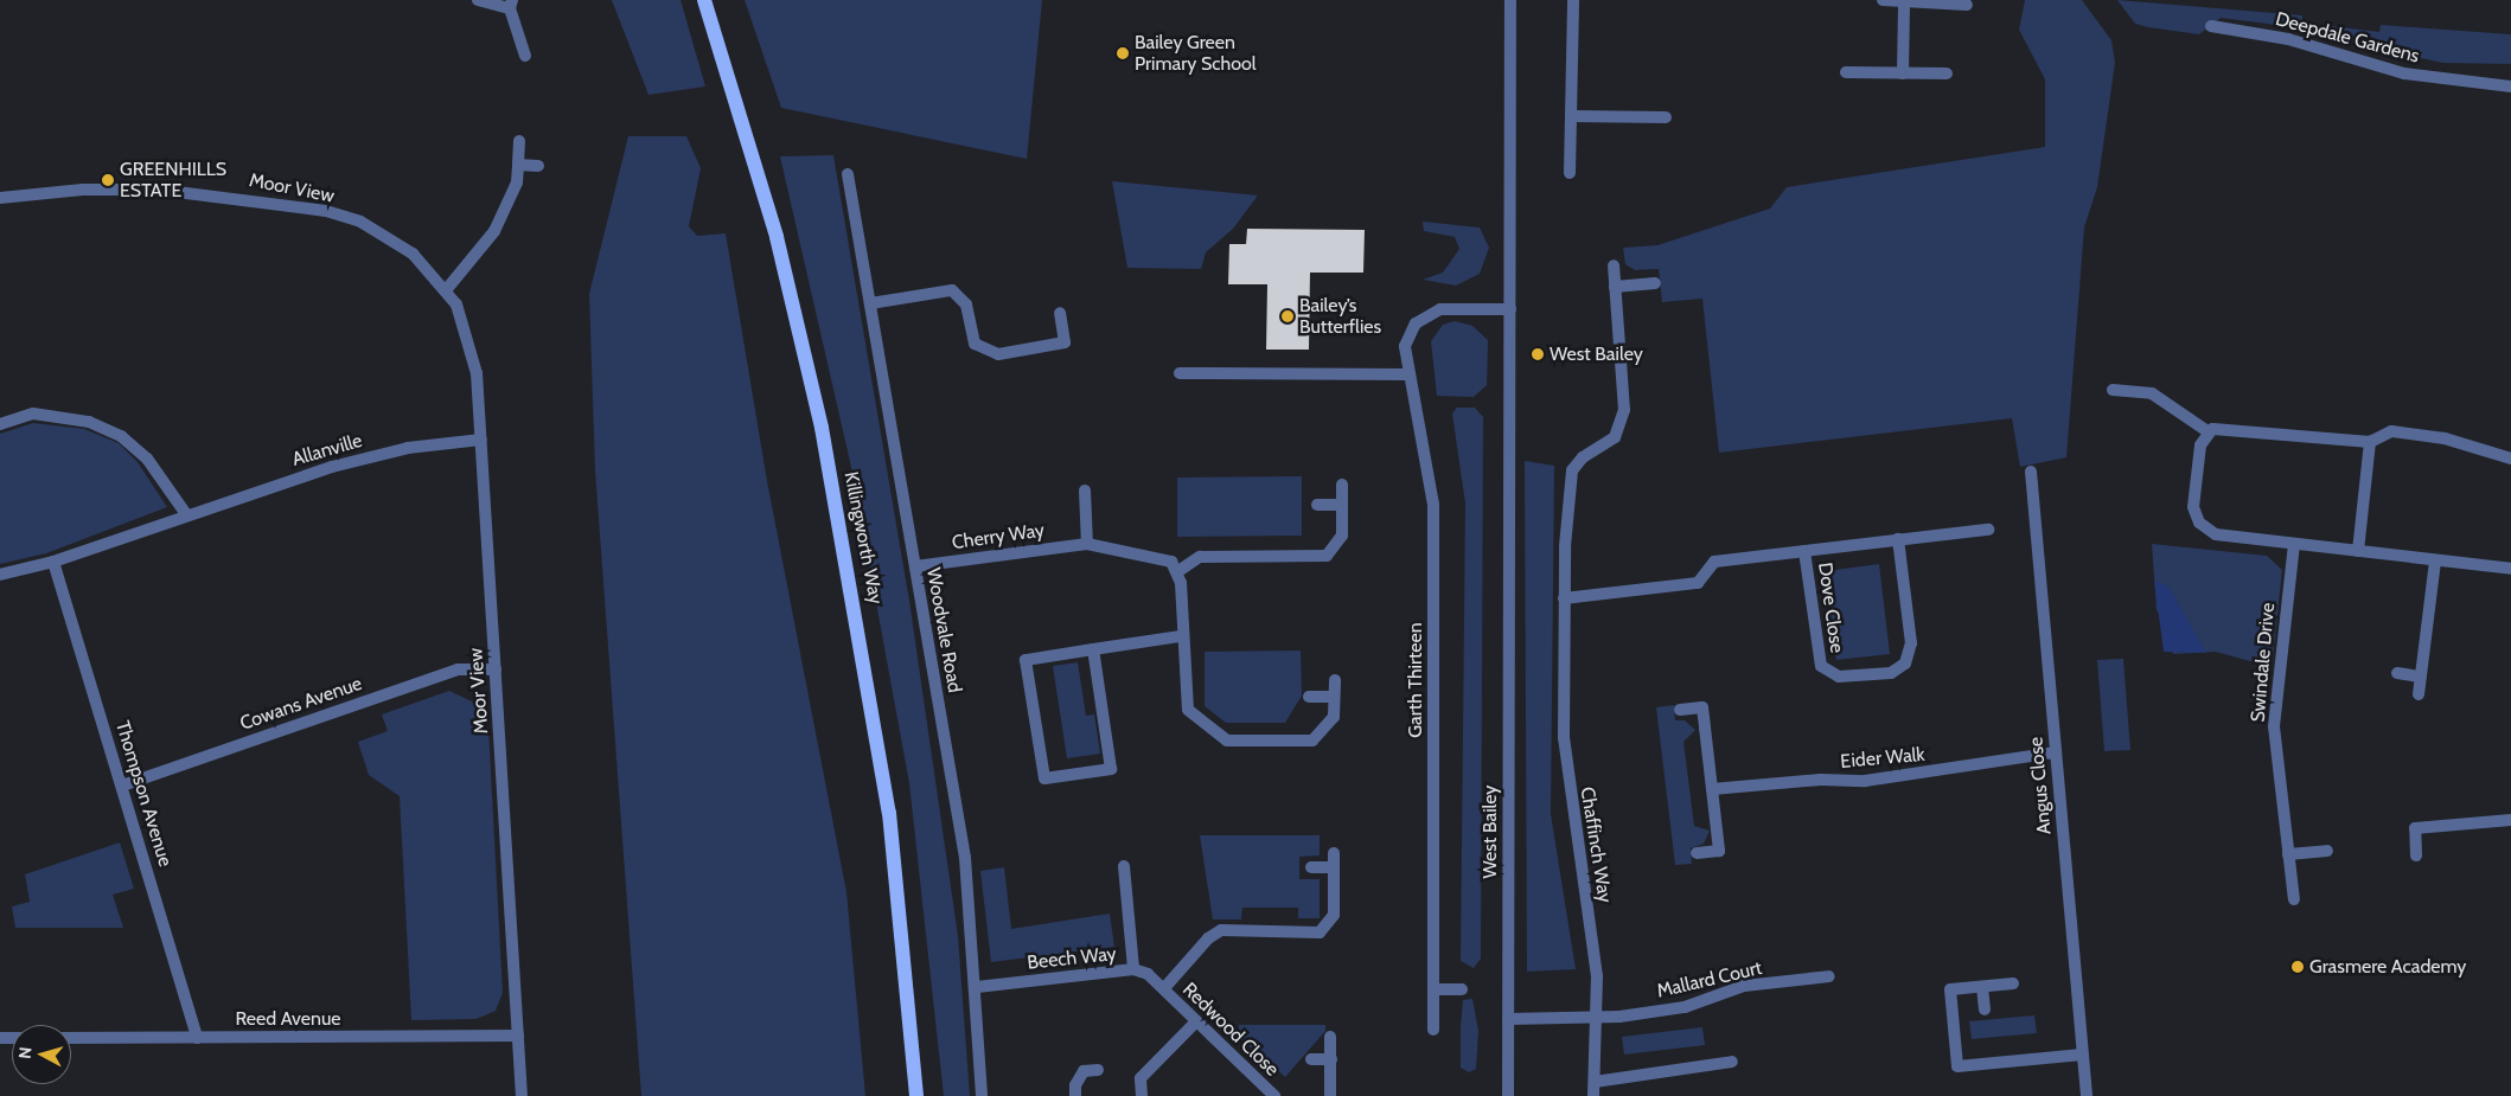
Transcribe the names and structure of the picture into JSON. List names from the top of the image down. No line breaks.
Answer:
{"streets":{"main road":["Killingworth Way"],"street":["Deepdale Gardens","Moor View","Allanville","Cherry Way","Dove Close","Woodvale Road","Swindale Drive","Garth Thirteen","Cowans Avenue","Eider Walk","Angus Close","Thompson Avenue","West Bailey","Chaffinch Way","Beech Way","Mallard Court","Reed Avenue","Redwood Close"]},"crossings":[["Moor View","Allanville"],["Moor View","Cowans Avenue"],["Moor View","Reed Avenue"],["Allanville","Thompson Avenue"],["Cherry Way","Woodvale Road"],["Dove Close","Chaffinch Way"],["Woodvale Road","Beech Way"],["Garth Thirteen","West Bailey"],["Cowans Avenue","Thompson Avenue"],["Eider Walk","Angus Close"],["Thompson Avenue","Reed Avenue"],["West Bailey","Mallard Court"],["Chaffinch Way","Mallard Court"],["Beech Way","Redwood Close"]],"places":["Bailey Green Primary School","GREENHILLS ESTATE","Bailey’s Butterflies","West Bailey","Grasmere Academy"],"north":"left"}
